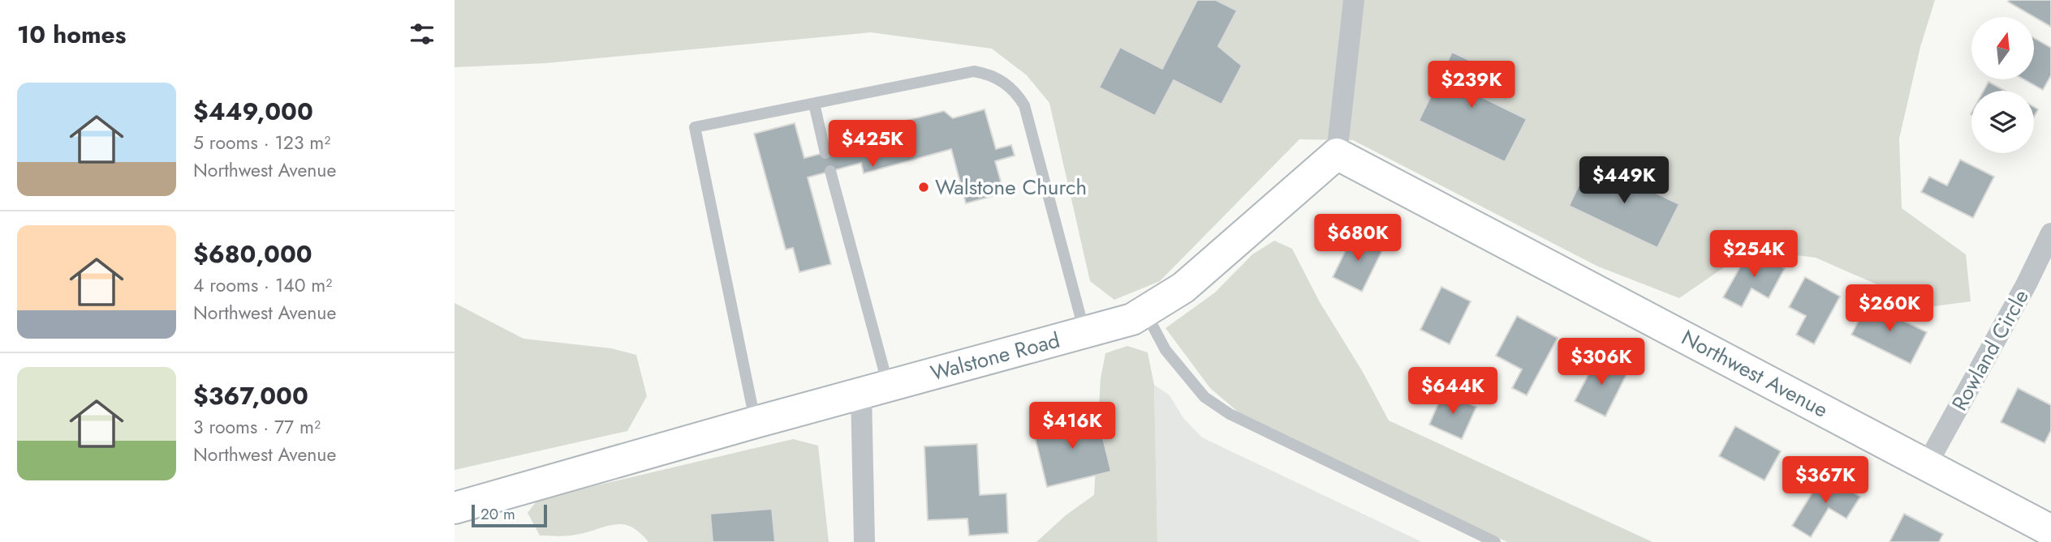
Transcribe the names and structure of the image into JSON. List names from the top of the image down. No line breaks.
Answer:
{"streets":{"street":["Rowland Circle","Walstone Road","Northwest Avenue"]},"crossings":[["Rowland Circle","Northwest Avenue"],["Walstone Road","Northwest Avenue"]],"places":["Walstone Church"],"scale_bar":"20 m","north":"top","page":{"heading":"10 homes","price":["$239K","$425K","$449K","$680K","$254K","$260K","$306K","$644K","$416K","$367K"],"list":[{"name":"$449,000","note":"5 rooms · 123 m² · Northwest Avenue"},{"name":"$680,000","note":"4 rooms · 140 m² · Northwest Avenue"},{"name":"$367,000","note":"3 rooms · 77 m² · Northwest Avenue"}],"scale":"20 m"}}
